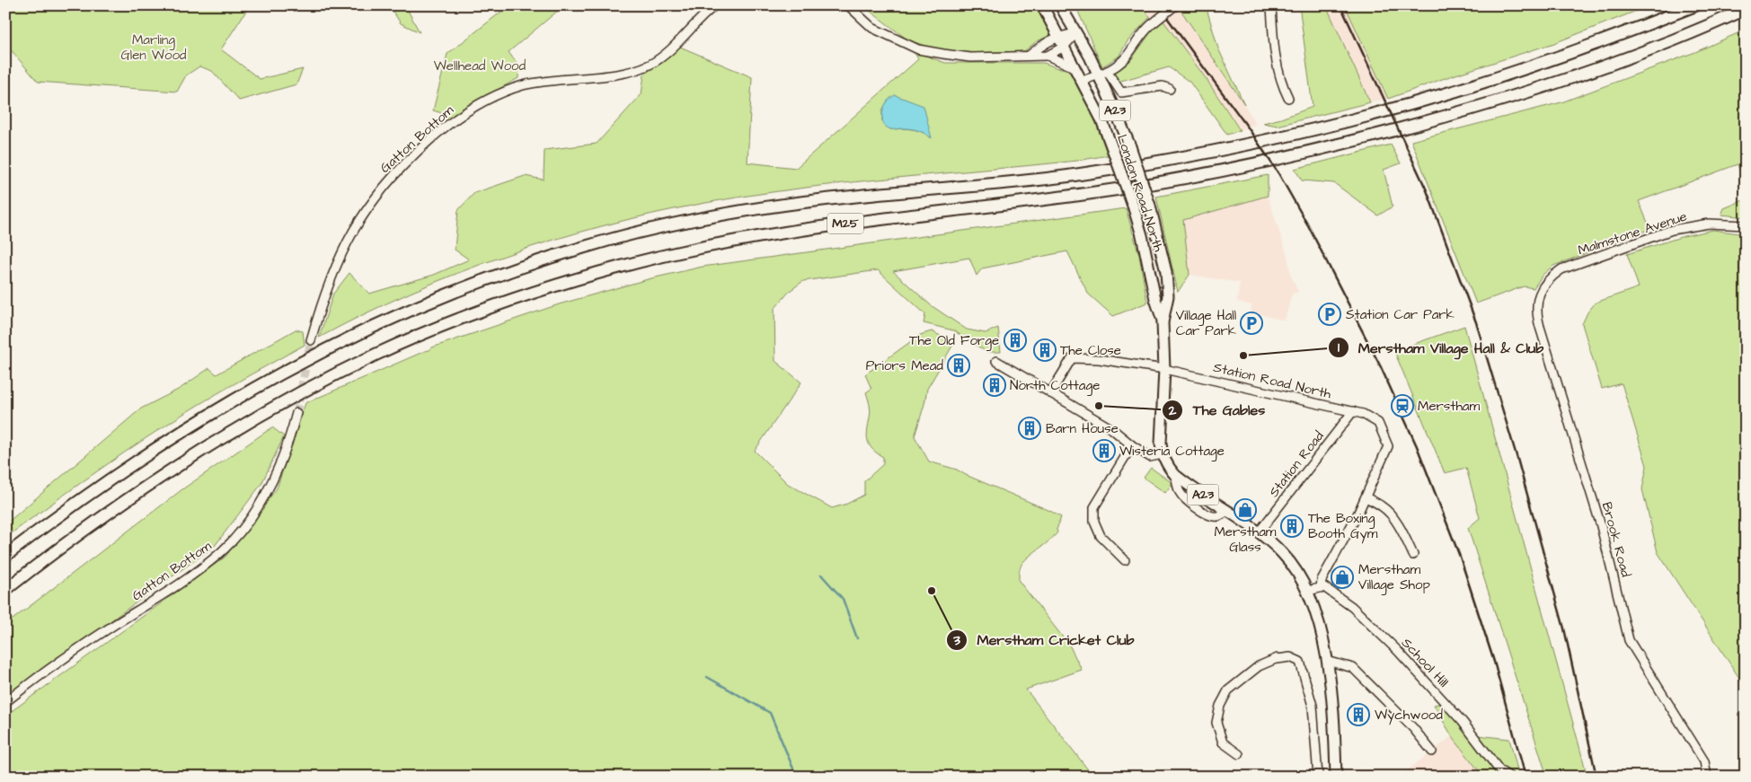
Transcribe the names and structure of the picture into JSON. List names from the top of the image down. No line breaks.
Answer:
{"streets":{"highway":["M25"],"main road":["A23","London Road North"],"street":["Gatton Bottom","Malmstone Avenue","Station Road North","Station Road","Brook Road","School Hill"]},"crossings":[["A23","London Road North"],["A23","Station Road North"],["A23","Station Road"],["London Road North","Station Road North"],["Malmstone Avenue","Brook Road"],["Station Road North","Station Road"]],"parks":["Marling Glen Wood","Wellhead Wood"],"places":{"parking":["Station Car Park","Village Hall Car Park"],"building":["The Old Forge","The Close","Priors Mead","North Cottage","Barn House","Wisteria Cottage","The Boxing Booth Gym","Wychwood"],"other":["Merstham Village Hall & Club","The Gables","Merstham Cricket Club"],"station":["Merstham"],"shop":["Merstham Glass","Merstham Village Shop"]}}
